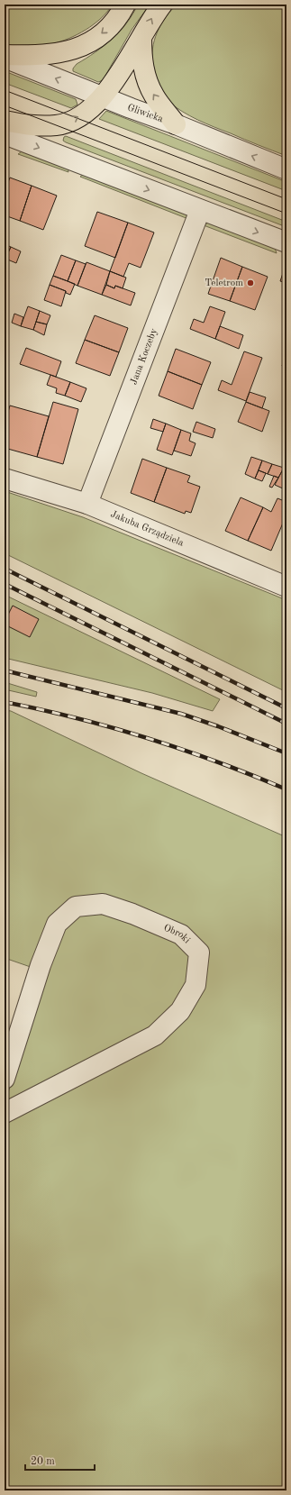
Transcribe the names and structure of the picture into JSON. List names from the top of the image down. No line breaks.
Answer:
{"streets":{"street":["Gliwicka","Jana Koczeby","Jakuba Grządziela","Obroki"]},"crossings":[["Jana Koczeby","Jakuba Grządziela"]],"places":["Teletrom"],"scale_bar":"20 m"}
